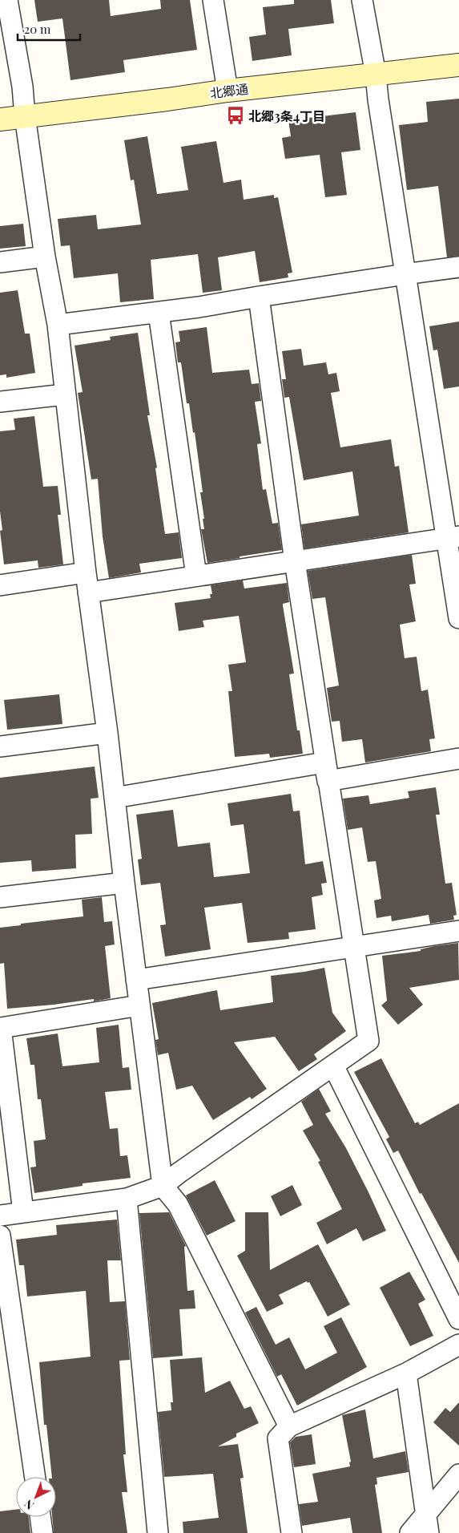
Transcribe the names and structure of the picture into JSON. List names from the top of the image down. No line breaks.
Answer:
{"streets":{"street":["北郷通"]},"places":{"bus stop":["北郷3条4丁目"]},"scale_bar":"20 m","north":"bottom left"}
